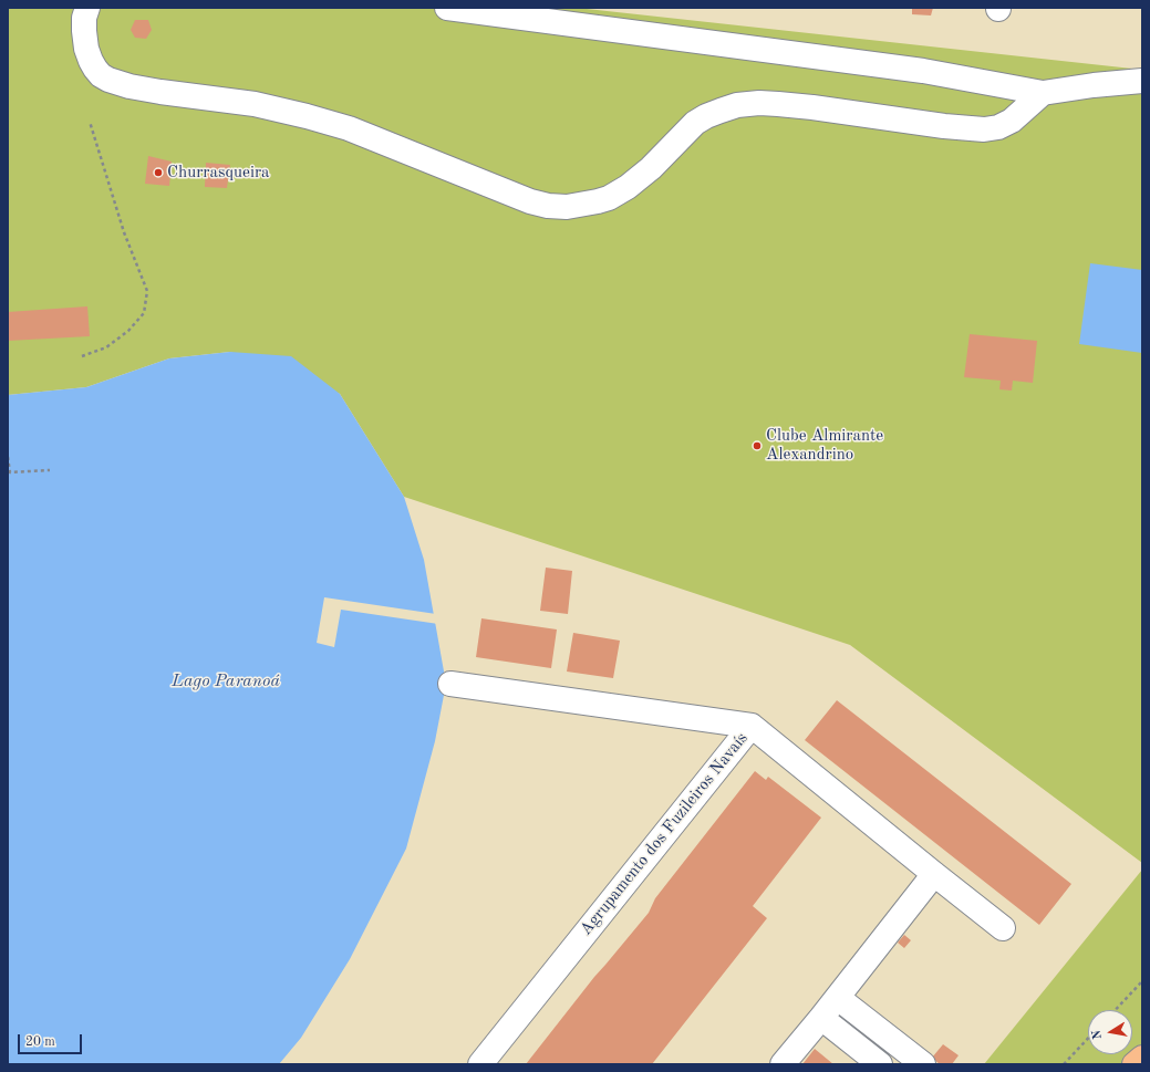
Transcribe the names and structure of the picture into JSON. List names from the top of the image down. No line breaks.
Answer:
{"streets":{"street":["Agrupamento dos Fuzileiros Navaís"]},"water":["Lago Paranoá"],"places":["Churrasqueira","Clube Almirante Alexandrino"],"scale_bar":"20 m","north":"left"}
